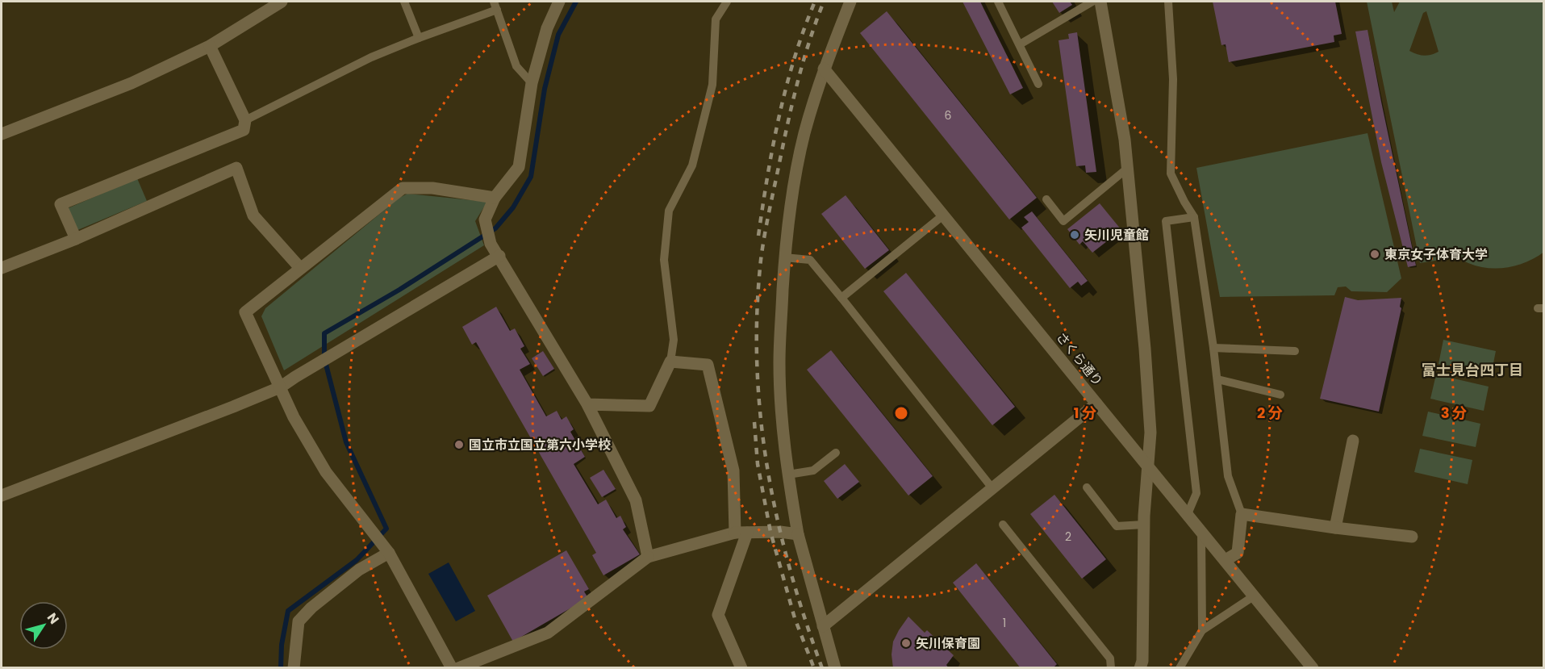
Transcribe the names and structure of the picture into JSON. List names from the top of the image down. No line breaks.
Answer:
{"streets":{"street":["さくら通り"]},"districts":["富士見台四丁目"],"places":["矢川児童館","東京女子体育大学","国立市立国立第六小学校","矢川保育園"],"house_numbers":["6","2","1"],"north":"top right","rings":["1 分","2 分","3 分"]}
